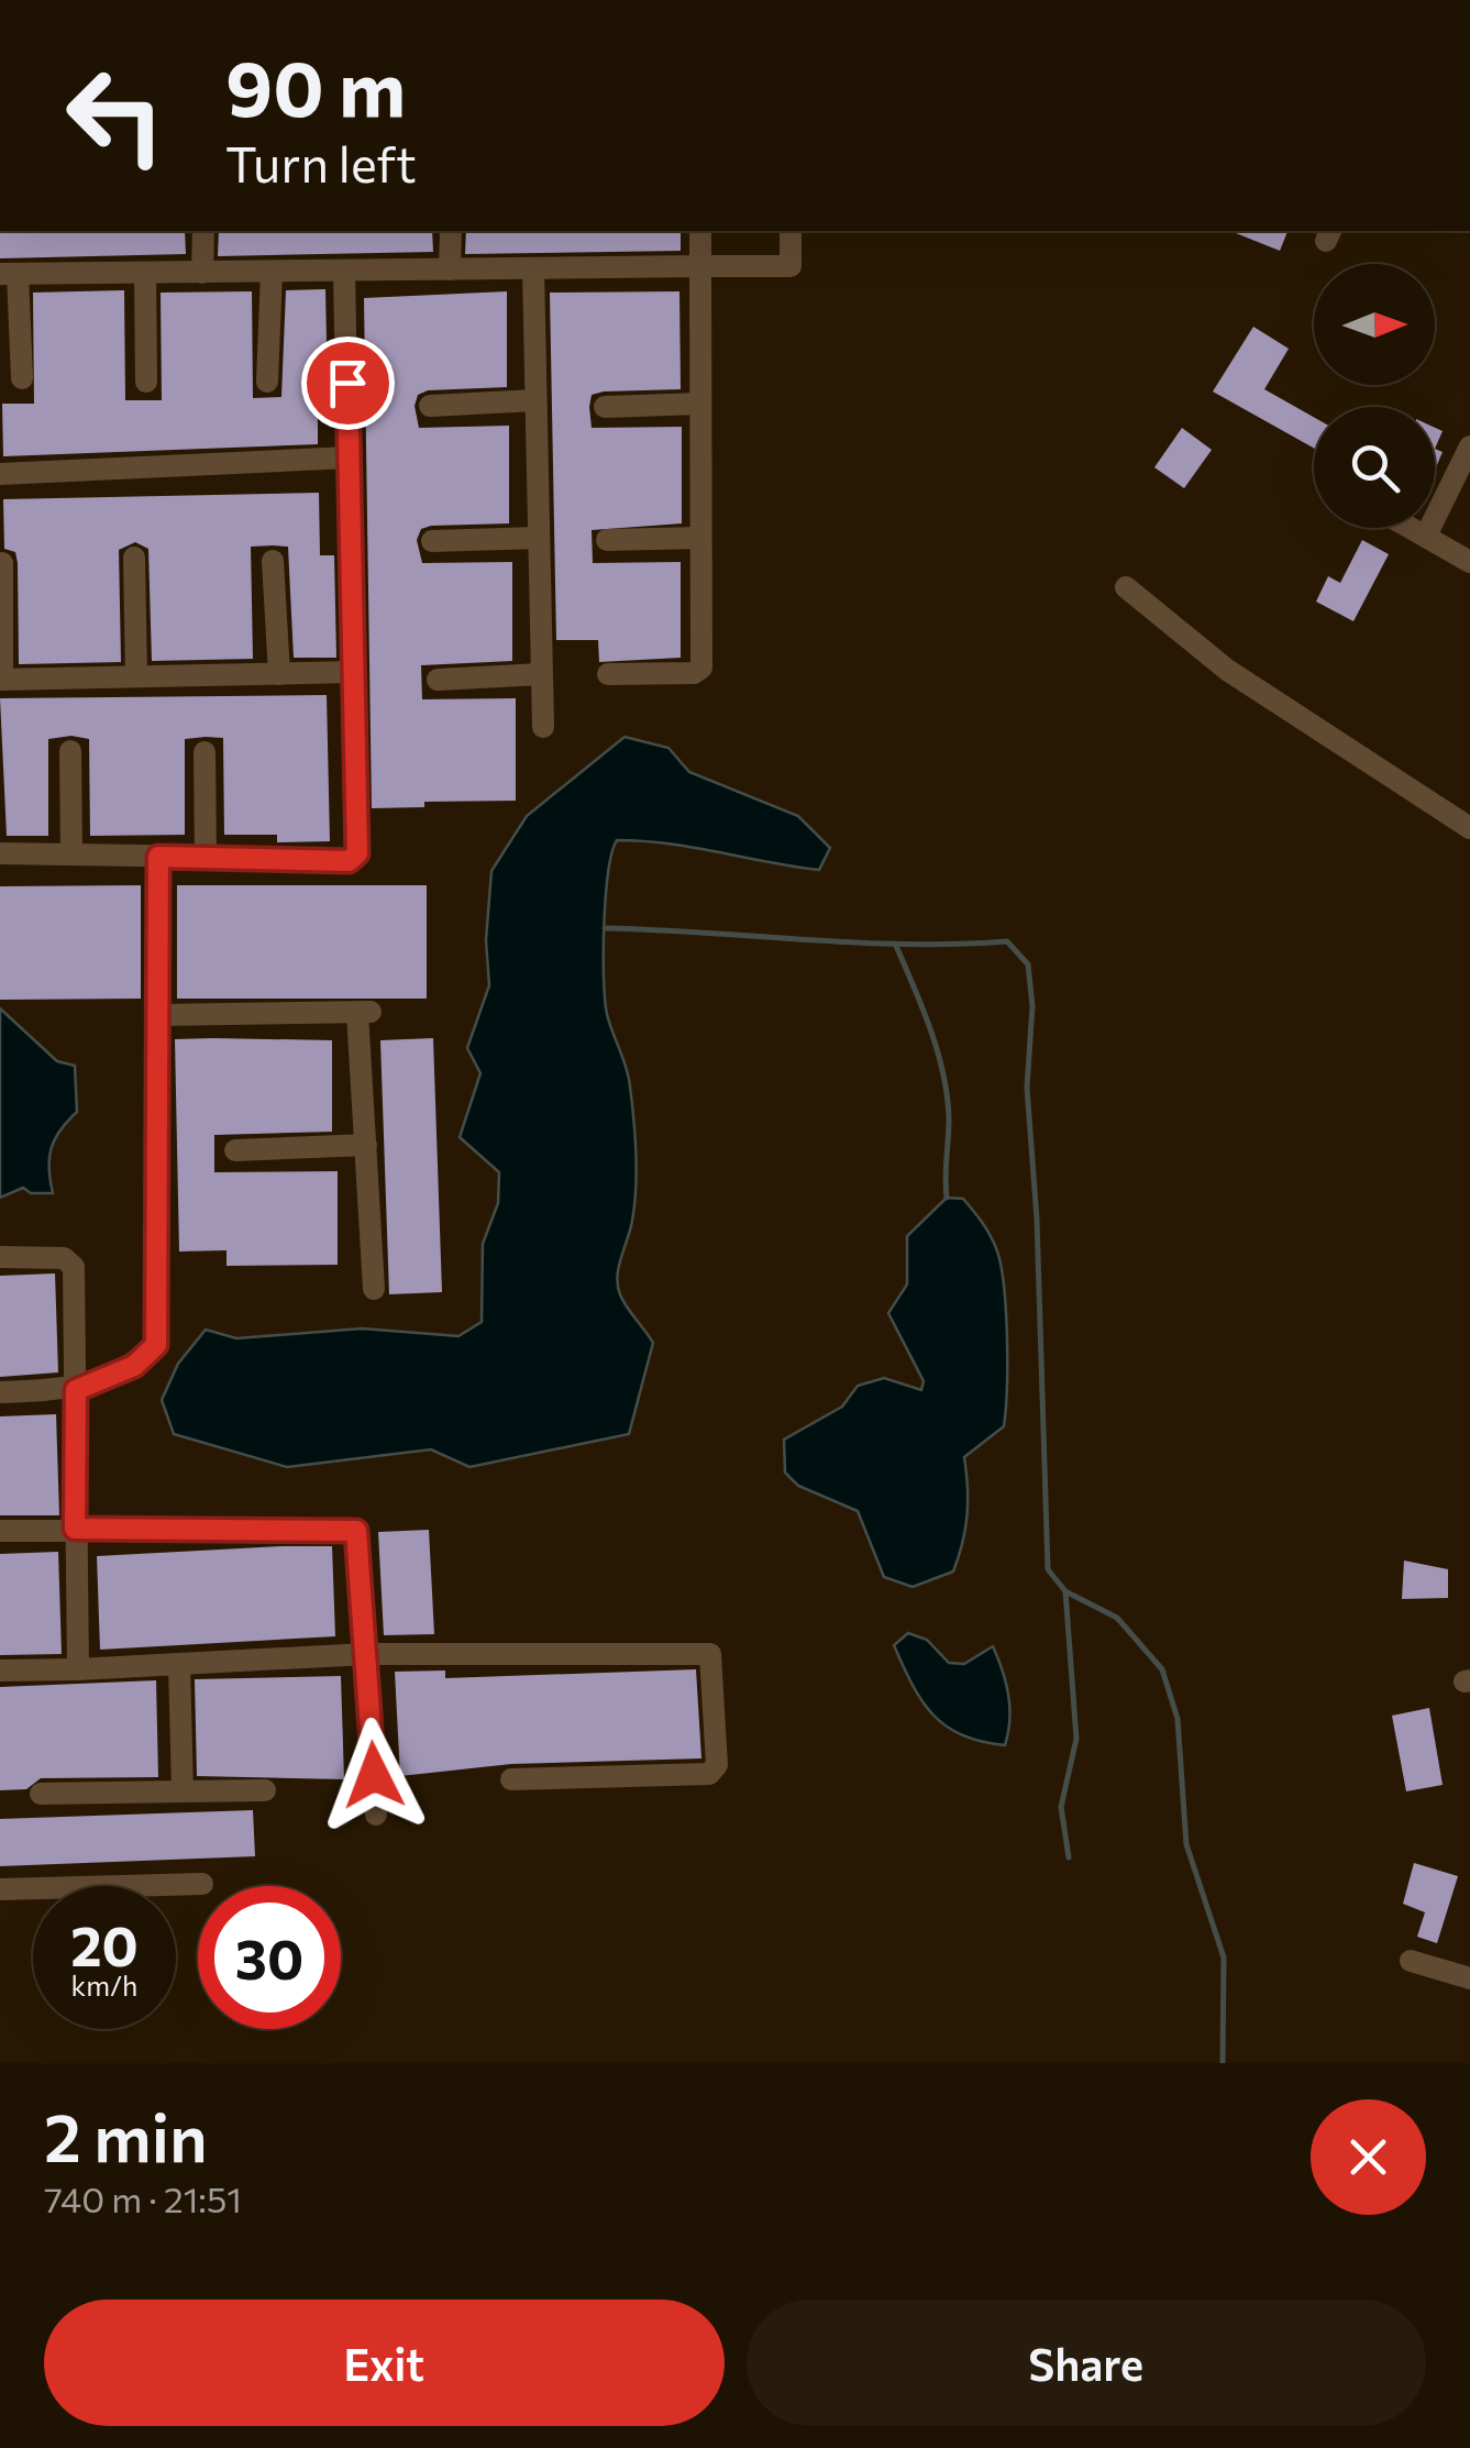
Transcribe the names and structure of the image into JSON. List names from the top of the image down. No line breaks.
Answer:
{"north":"right","page":{"turn":["90 m","Turn left"],"speed":"20 km/h","limit":"30","heading":["2 min","740 m · 21:51"],"buttons":["Exit","Share"]}}
